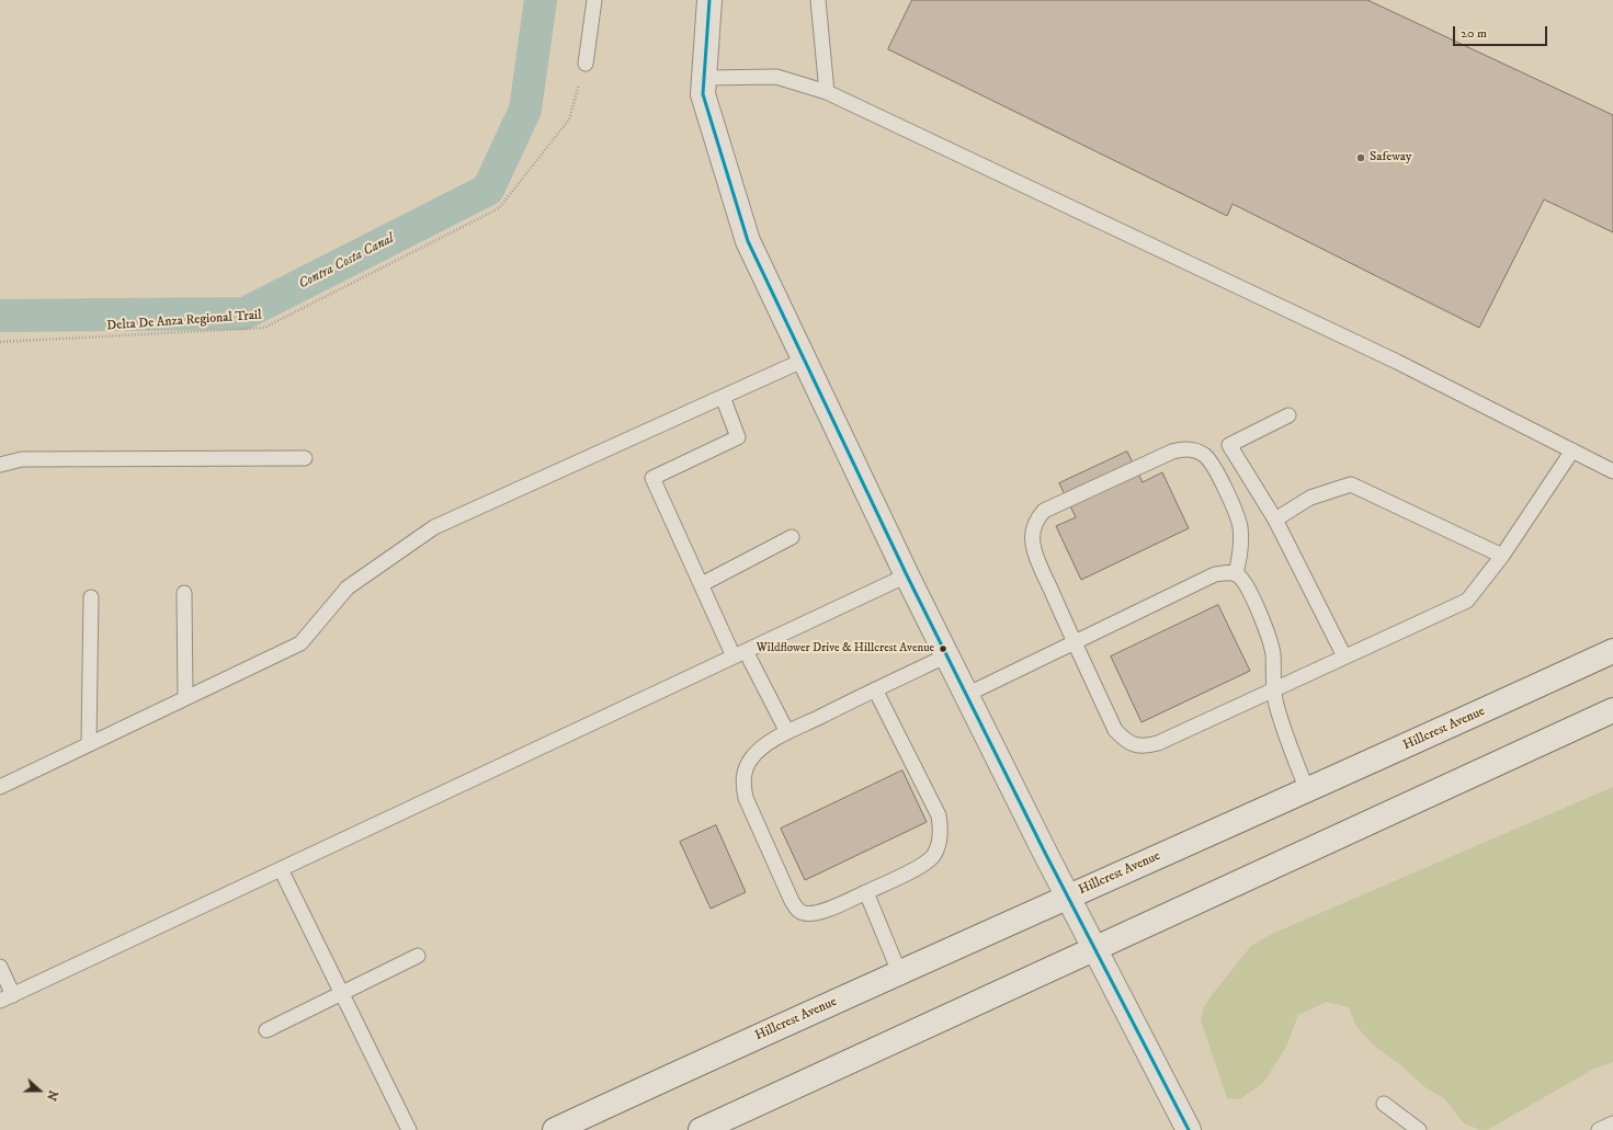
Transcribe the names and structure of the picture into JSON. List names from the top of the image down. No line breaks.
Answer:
{"streets":{"main road":["Hillcrest Avenue"],"path":["Delta De Anza Regional Trail"]},"water":["Contra Costa Canal"],"places":["Safeway","Wildflower Drive & Hillcrest Avenue"],"scale_bar":"20 m","north":"right"}
